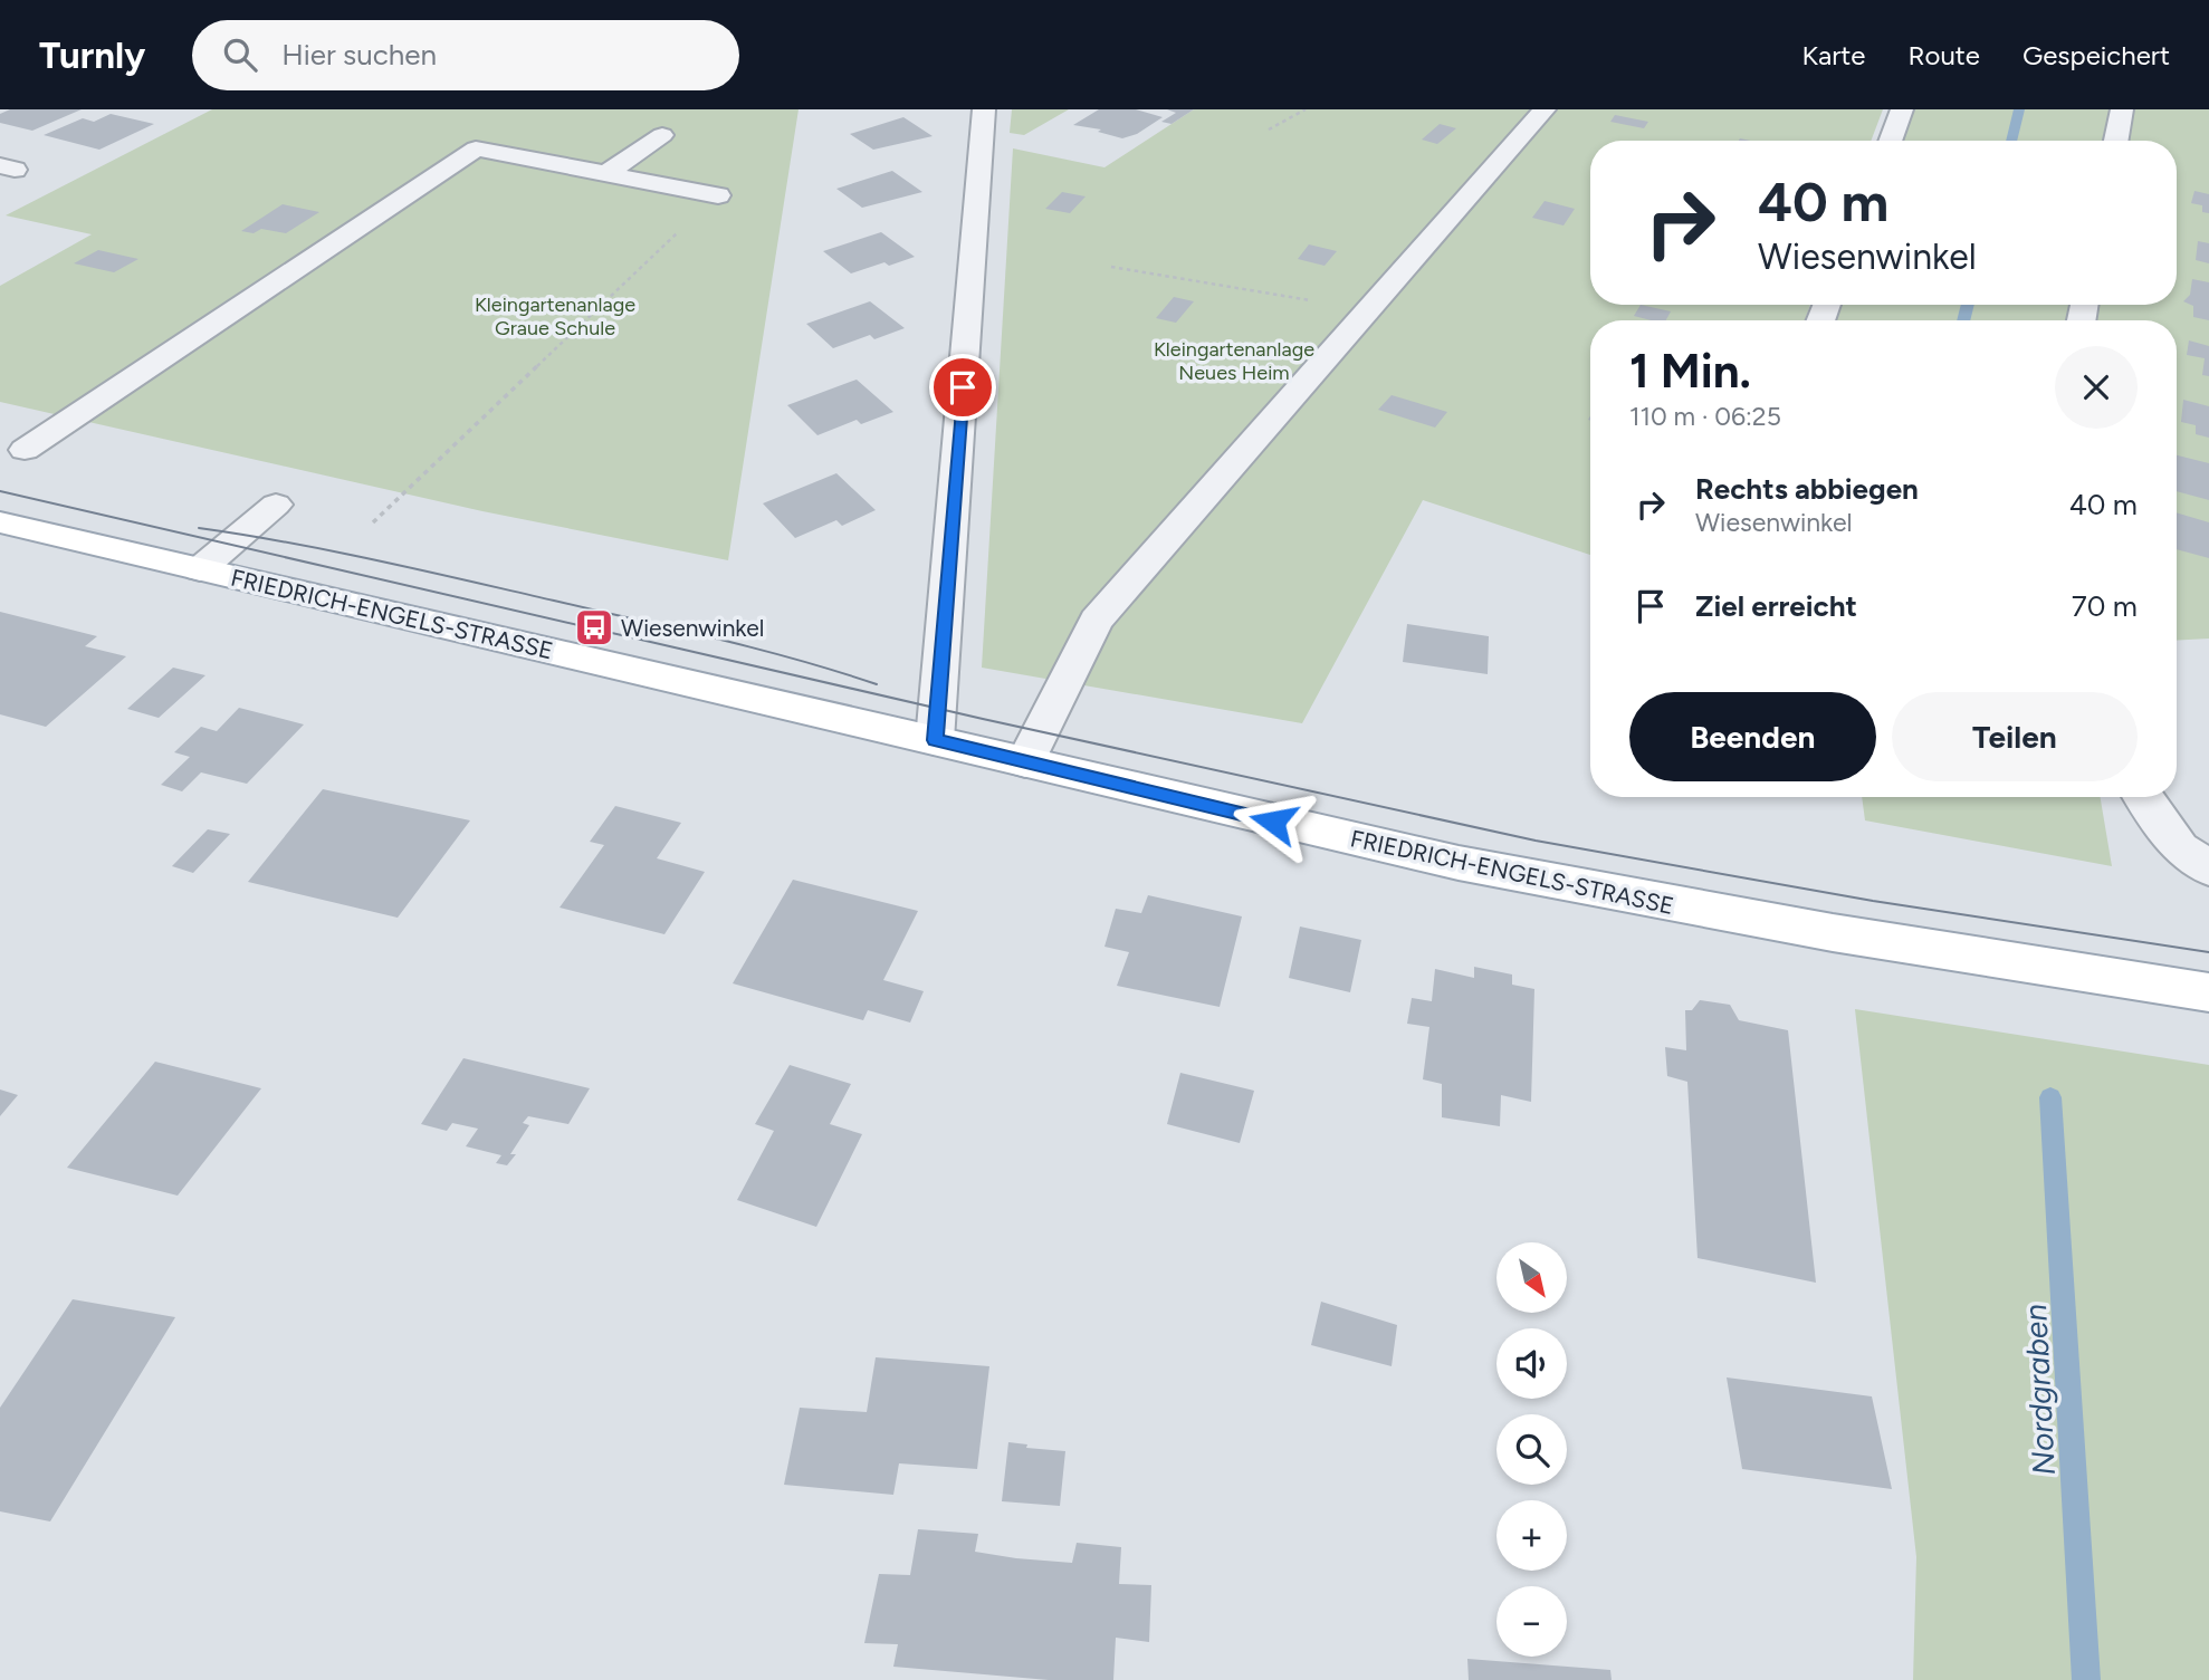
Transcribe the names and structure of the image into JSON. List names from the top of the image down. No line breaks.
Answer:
{"streets":{"main road":["FRIEDRICH-ENGELS-STRASSE"]},"water":["Nordgraben"],"parks":["Kleingartenanlage Graue Schule","Kleingartenanlage Neues Heim"],"places":{"bus stop":["Wiesenwinkel"]},"north":"bottom right","page":{"header":"Turnly","search":"Hier suchen","nav":["Karte","Route","Gespeichert"],"turn":["40 m","Wiesenwinkel"],"heading":["1 Min.","110 m · 06:25"],"list":[{"name":"Rechts abbiegen","note":"Wiesenwinkel","value":"40 m"},{"name":"Ziel erreicht","value":"70 m"}],"buttons":["Beenden","Teilen"],"map_buttons":["+","−"]}}
